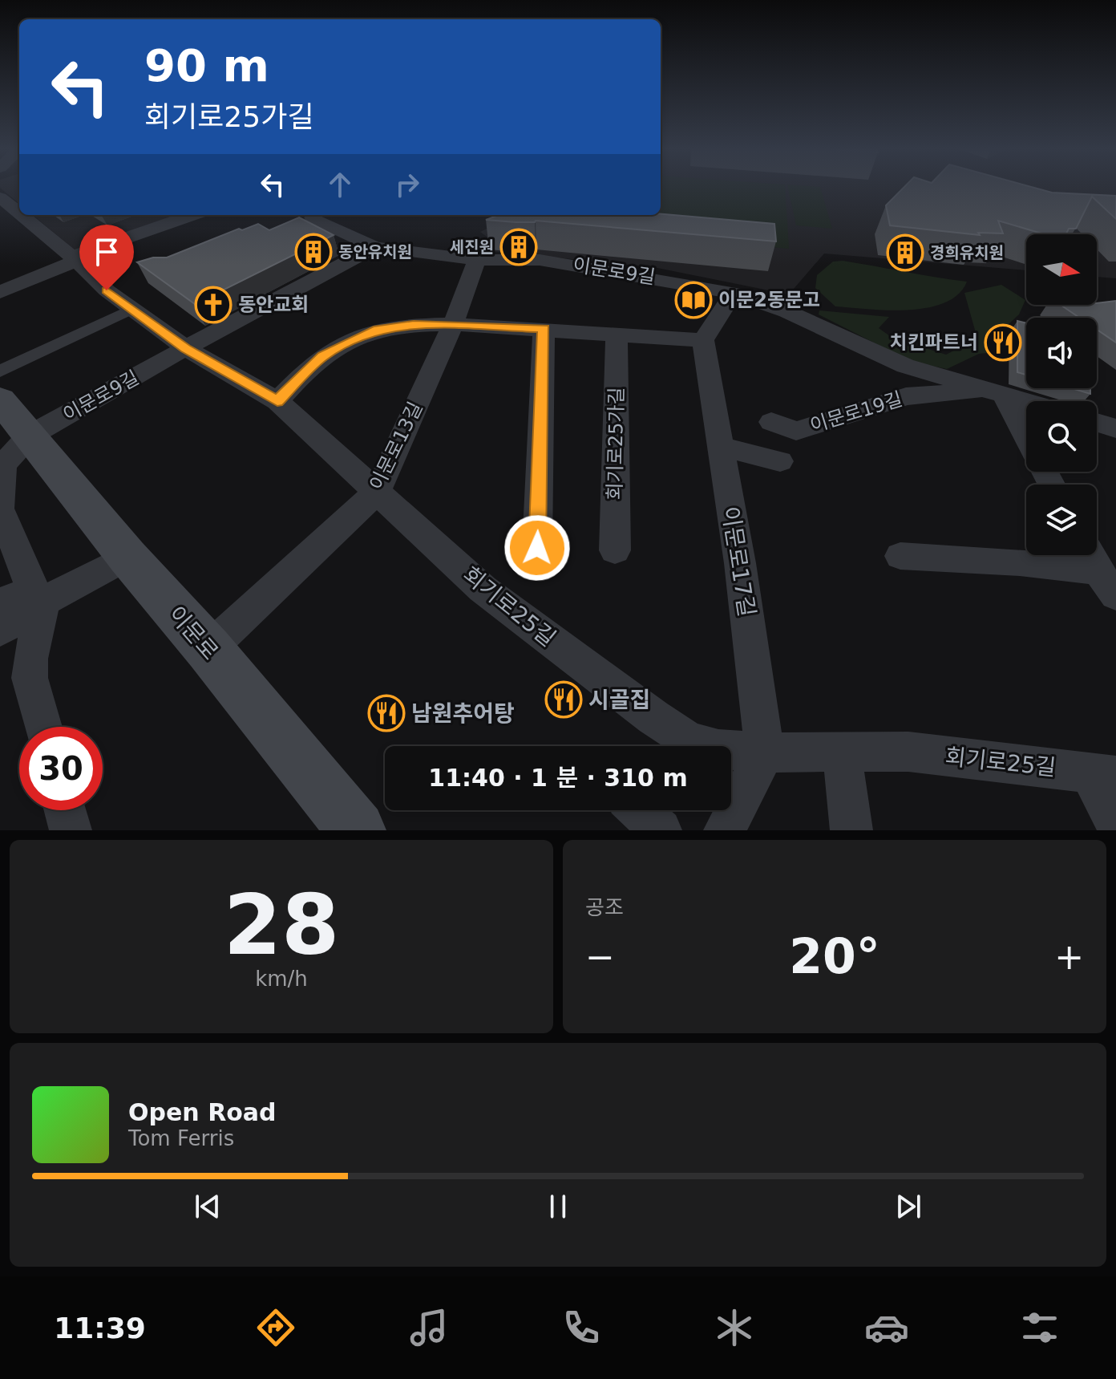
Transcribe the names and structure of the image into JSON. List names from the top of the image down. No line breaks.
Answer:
{"streets":{"main road":["이문로"],"street":["이문로9길","이문로19길","회기로25가길","이문로13길","이문로17길","회기로25길"]},"crossings":[["이문로9길","이문로19길"],["이문로9길","이문로13길"],["이문로9길","회기로25길"],["이문로9길","이문로"],["이문로13길","회기로25길"],["이문로13길","이문로"],["이문로17길","회기로25길"]],"places":{"building":["세진원","동안유치원","경희유치원"],"library":["이문2동문고"],"church":["동안교회"],"restaurant":["치킨파트너","시골집","남원추어탕"]},"north":"right","page":{"turn":["90 m","회기로25가길"],"limit":"30","trip":"11:40 · 1 분 · 310 m","tile":[["28","km/h"],"공조"],"heat":["−","20°","+"],"song":["Open Road","Tom Ferris"],"tabs":"11:39"}}
